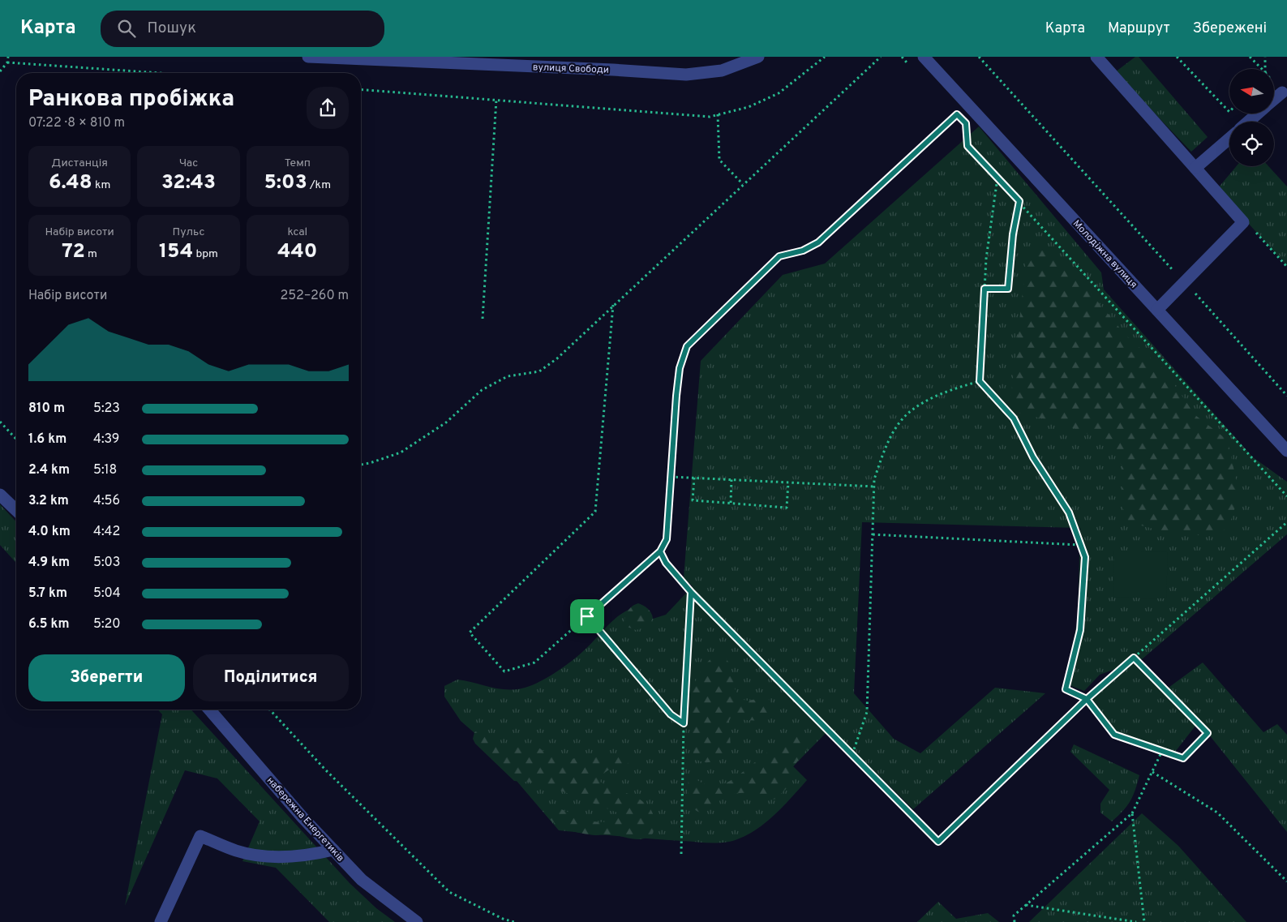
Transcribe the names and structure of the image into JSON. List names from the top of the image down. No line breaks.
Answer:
{"streets":{"street":["вулиця Свободи","Молодіжна вулиця","набережна Енергетиків"]},"north":"left","page":{"header":"Карта","search":"Пошук","nav":["Карта","Маршрут","Збережені"],"heading":["Ранкова пробіжка","07:22 · 8 × 810 m"],"stats":[["Дистанція","6.48 km"],["Час","32:43"],["Темп","5:03 /km"],["Набір висоти","72 m"],["Пульс","154 bpm"],["kcal","440"]],"chart":["Набір висоти","252–260 m"],"list":[{"name":"810 m","note":"5:23"},{"name":"1.6 km","note":"4:39"},{"name":"2.4 km","note":"5:18"},{"name":"3.2 km","note":"4:56"},{"name":"4.0 km","note":"4:42"},{"name":"4.9 km","note":"5:03"},{"name":"5.7 km","note":"5:04"},{"name":"6.5 km","note":"5:20"}],"buttons":["Зберегти","Поділитися"]}}
